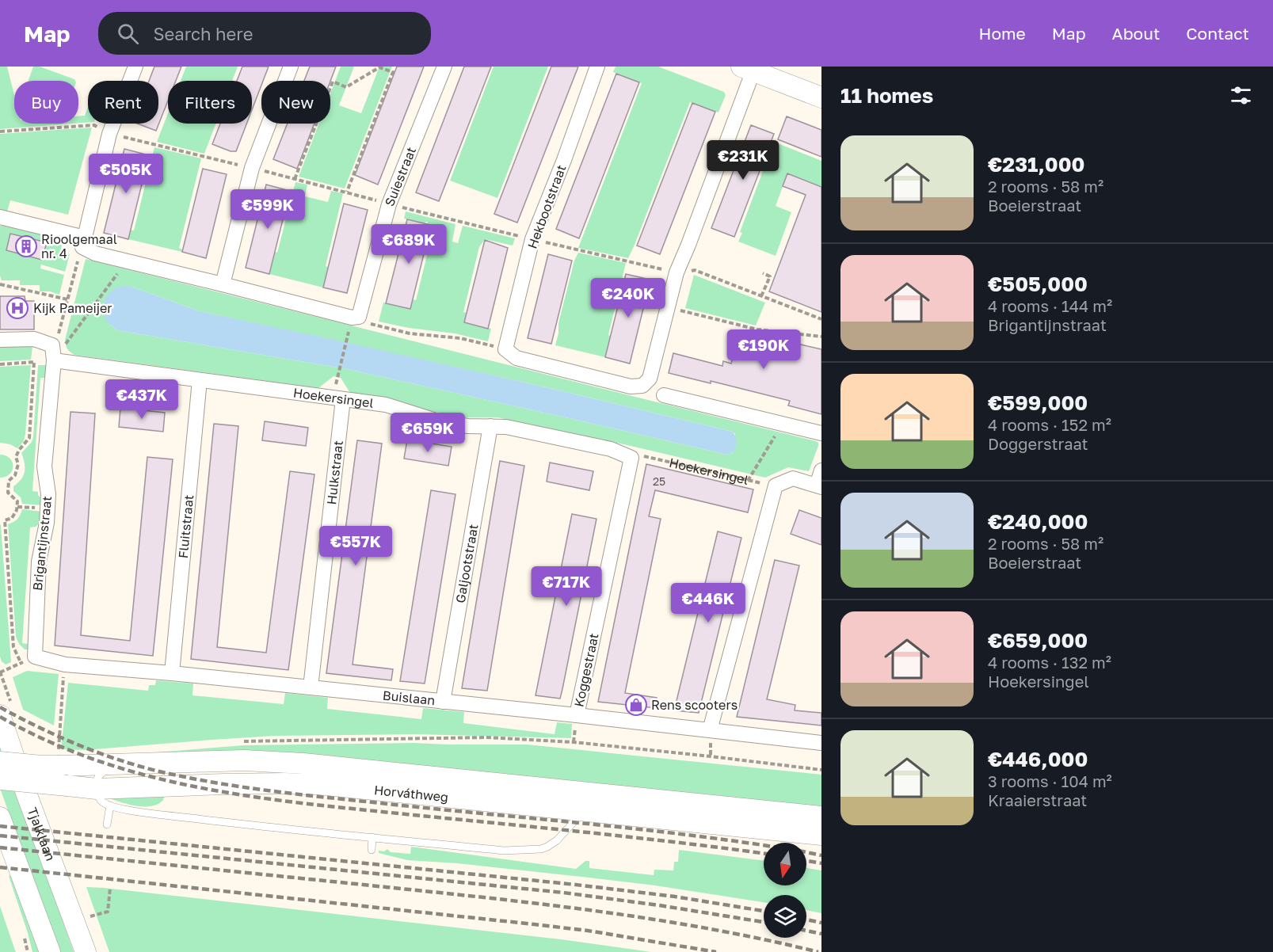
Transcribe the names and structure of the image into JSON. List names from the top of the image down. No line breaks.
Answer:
{"streets":{"main road":["Horváthweg","Tjalklaan"],"street":["Suiestraat","Hekbootstraat","Hoekersingel","Hulkstraat","Fluitstraat","Brigantijnstraat","Galjootstraat","Koggestraat","Buislaan"]},"crossings":[["Hoekersingel","Hulkstraat"],["Hoekersingel","Fluitstraat"],["Hoekersingel","Brigantijnstraat"],["Hoekersingel","Galjootstraat"],["Hoekersingel","Koggestraat"],["Hulkstraat","Buislaan"],["Fluitstraat","Buislaan"],["Brigantijnstraat","Buislaan"],["Galjootstraat","Buislaan"],["Koggestraat","Buislaan"]],"places":{"building":["Rioolgemaal nr. 4"],"hospital":["Kijk Pameijer"],"shop":["Rens scooters"]},"house_numbers":["25"],"north":"bottom","page":{"header":"Map","search":"Search here","nav":["Home","Map","About","Contact"],"heading":"11 homes","chip":["Buy","Rent","Filters","New"],"list":[{"name":"€231,000","note":"2 rooms · 58 m² · Boeierstraat"},{"name":"€505,000","note":"4 rooms · 144 m² · Brigantijnstraat"},{"name":"€599,000","note":"4 rooms · 152 m² · Doggerstraat"},{"name":"€240,000","note":"2 rooms · 58 m² · Boeierstraat"},{"name":"€659,000","note":"4 rooms · 132 m² · Hoekersingel"},{"name":"€446,000","note":"3 rooms · 104 m² · Kraaierstraat"}],"price":["€231K","€505K","€599K","€689K","€240K","€190K","€437K","€659K","€557K","€717K","€446K"]}}
